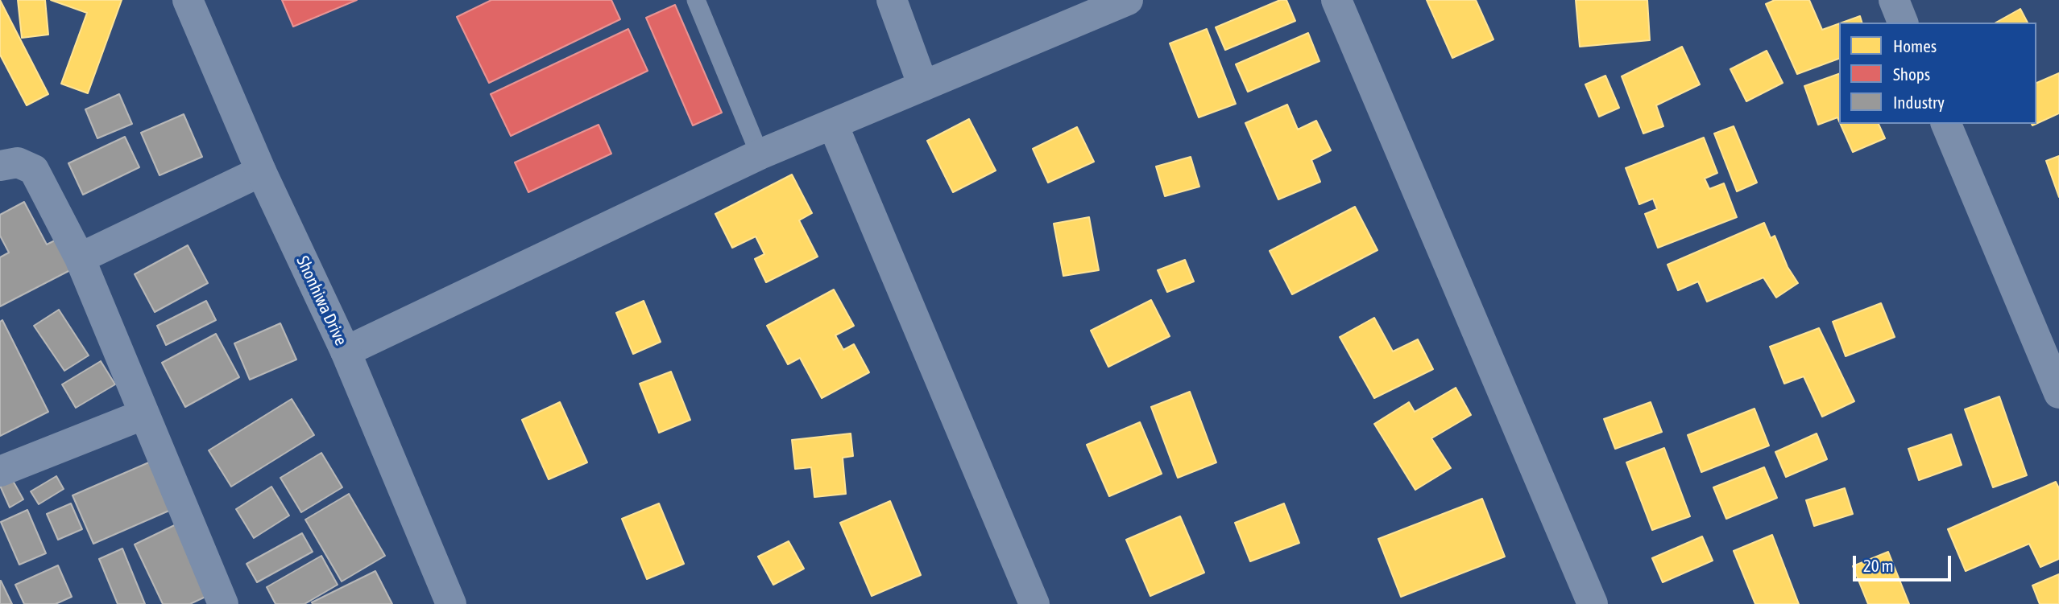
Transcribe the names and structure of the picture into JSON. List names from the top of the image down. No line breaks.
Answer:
{"streets":{"street":["Shonhiwa Drive"]},"legend":["Homes","Shops","Industry"],"scale_bar":"20 m"}
